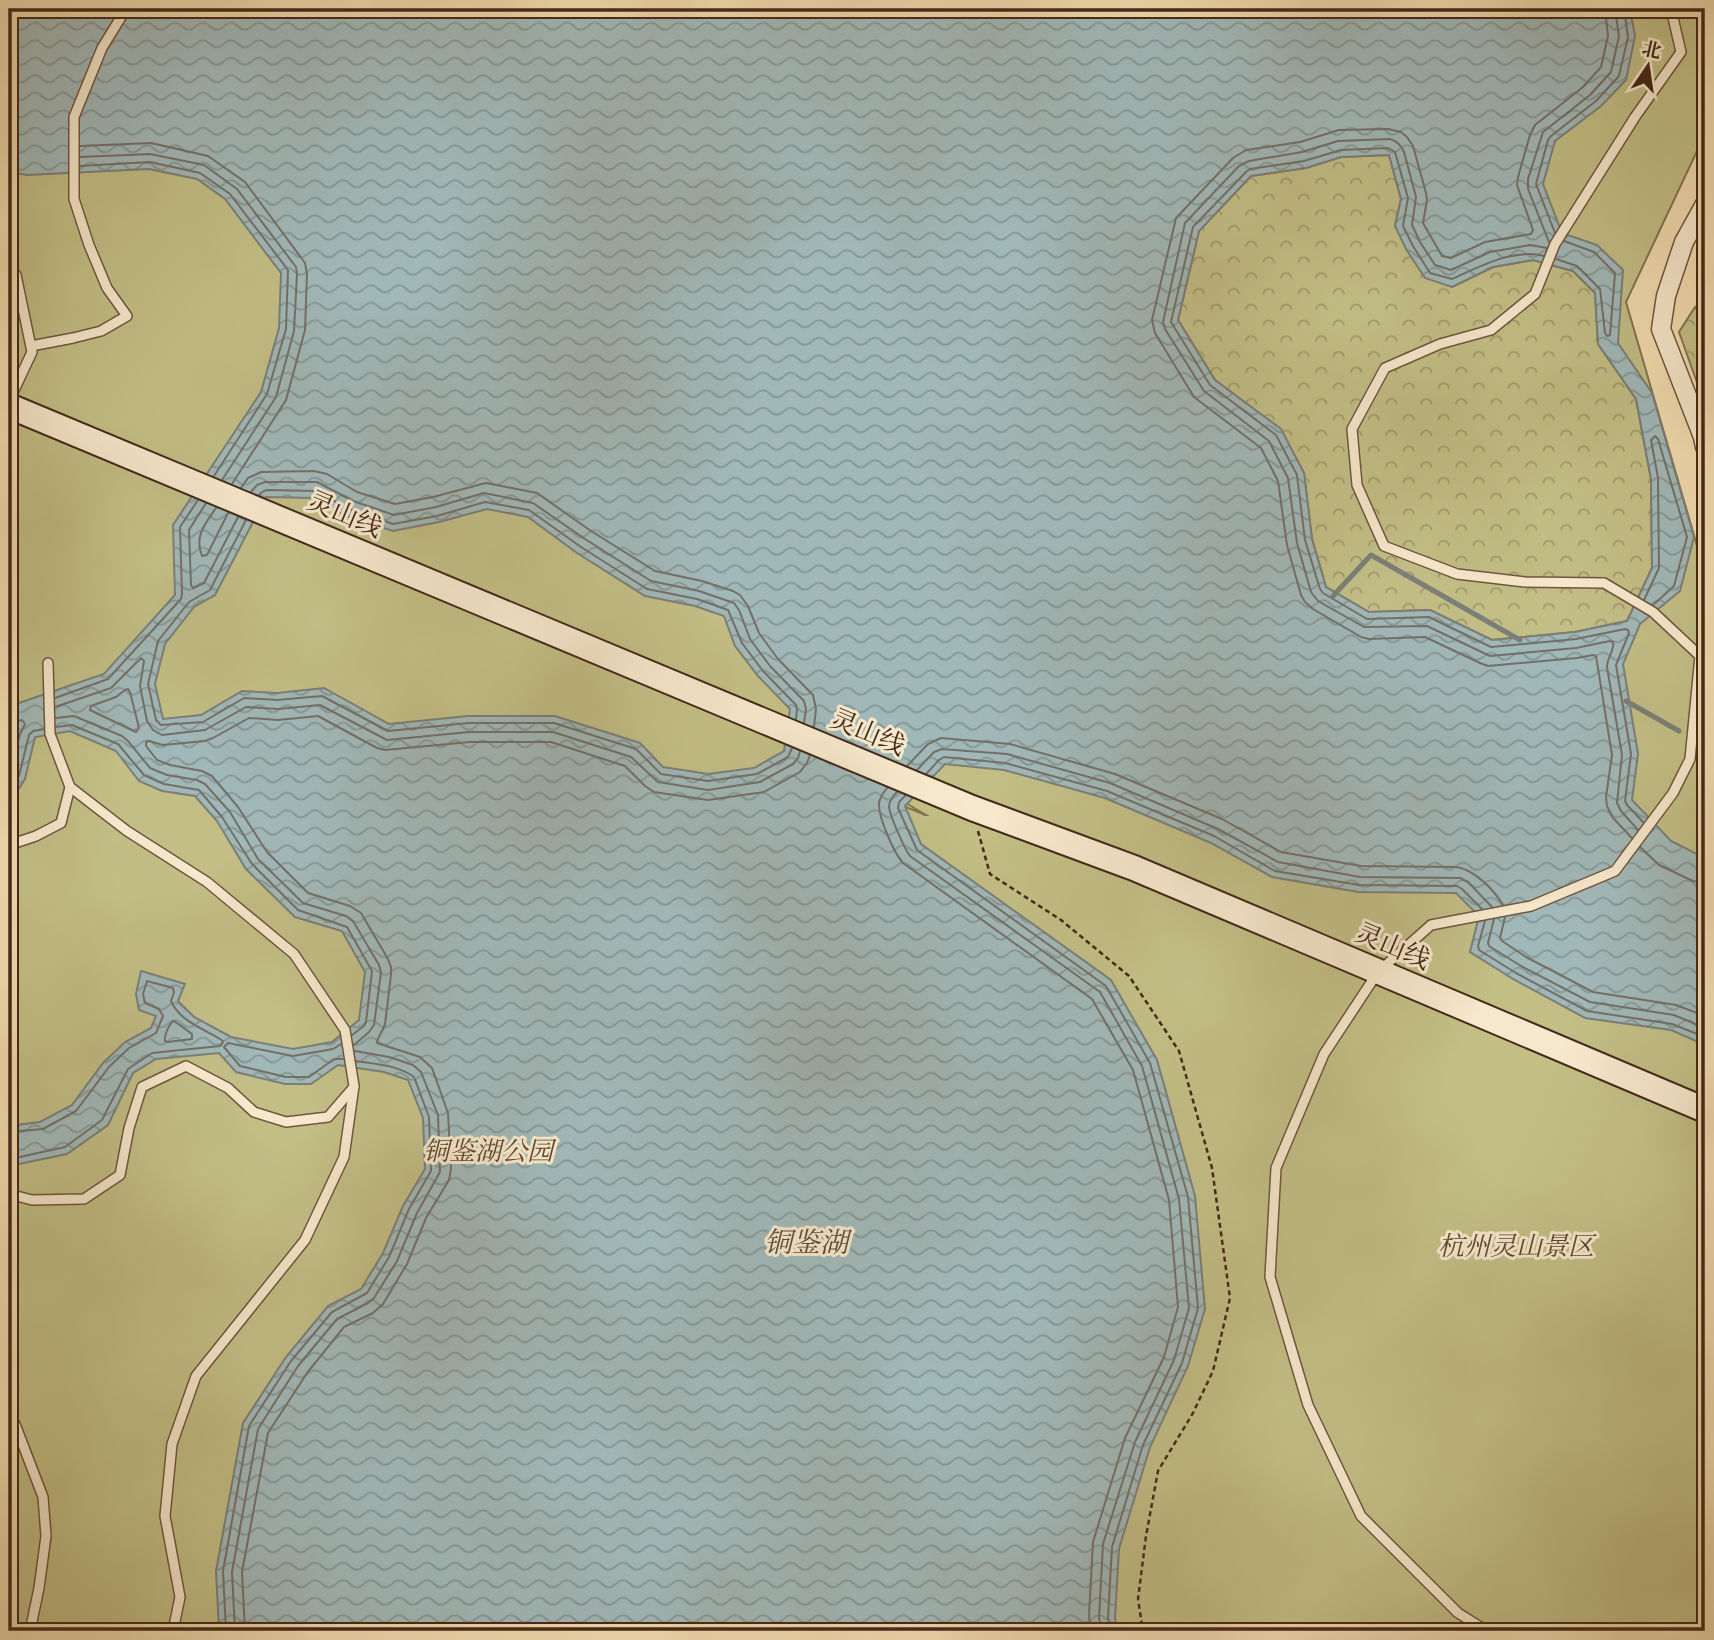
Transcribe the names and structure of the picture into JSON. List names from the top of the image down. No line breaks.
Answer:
{"streets":{"street":["灵山线"]},"water":["铜鉴湖"],"parks":["铜鉴湖公园","杭州灵山景区"],"north":"top"}
